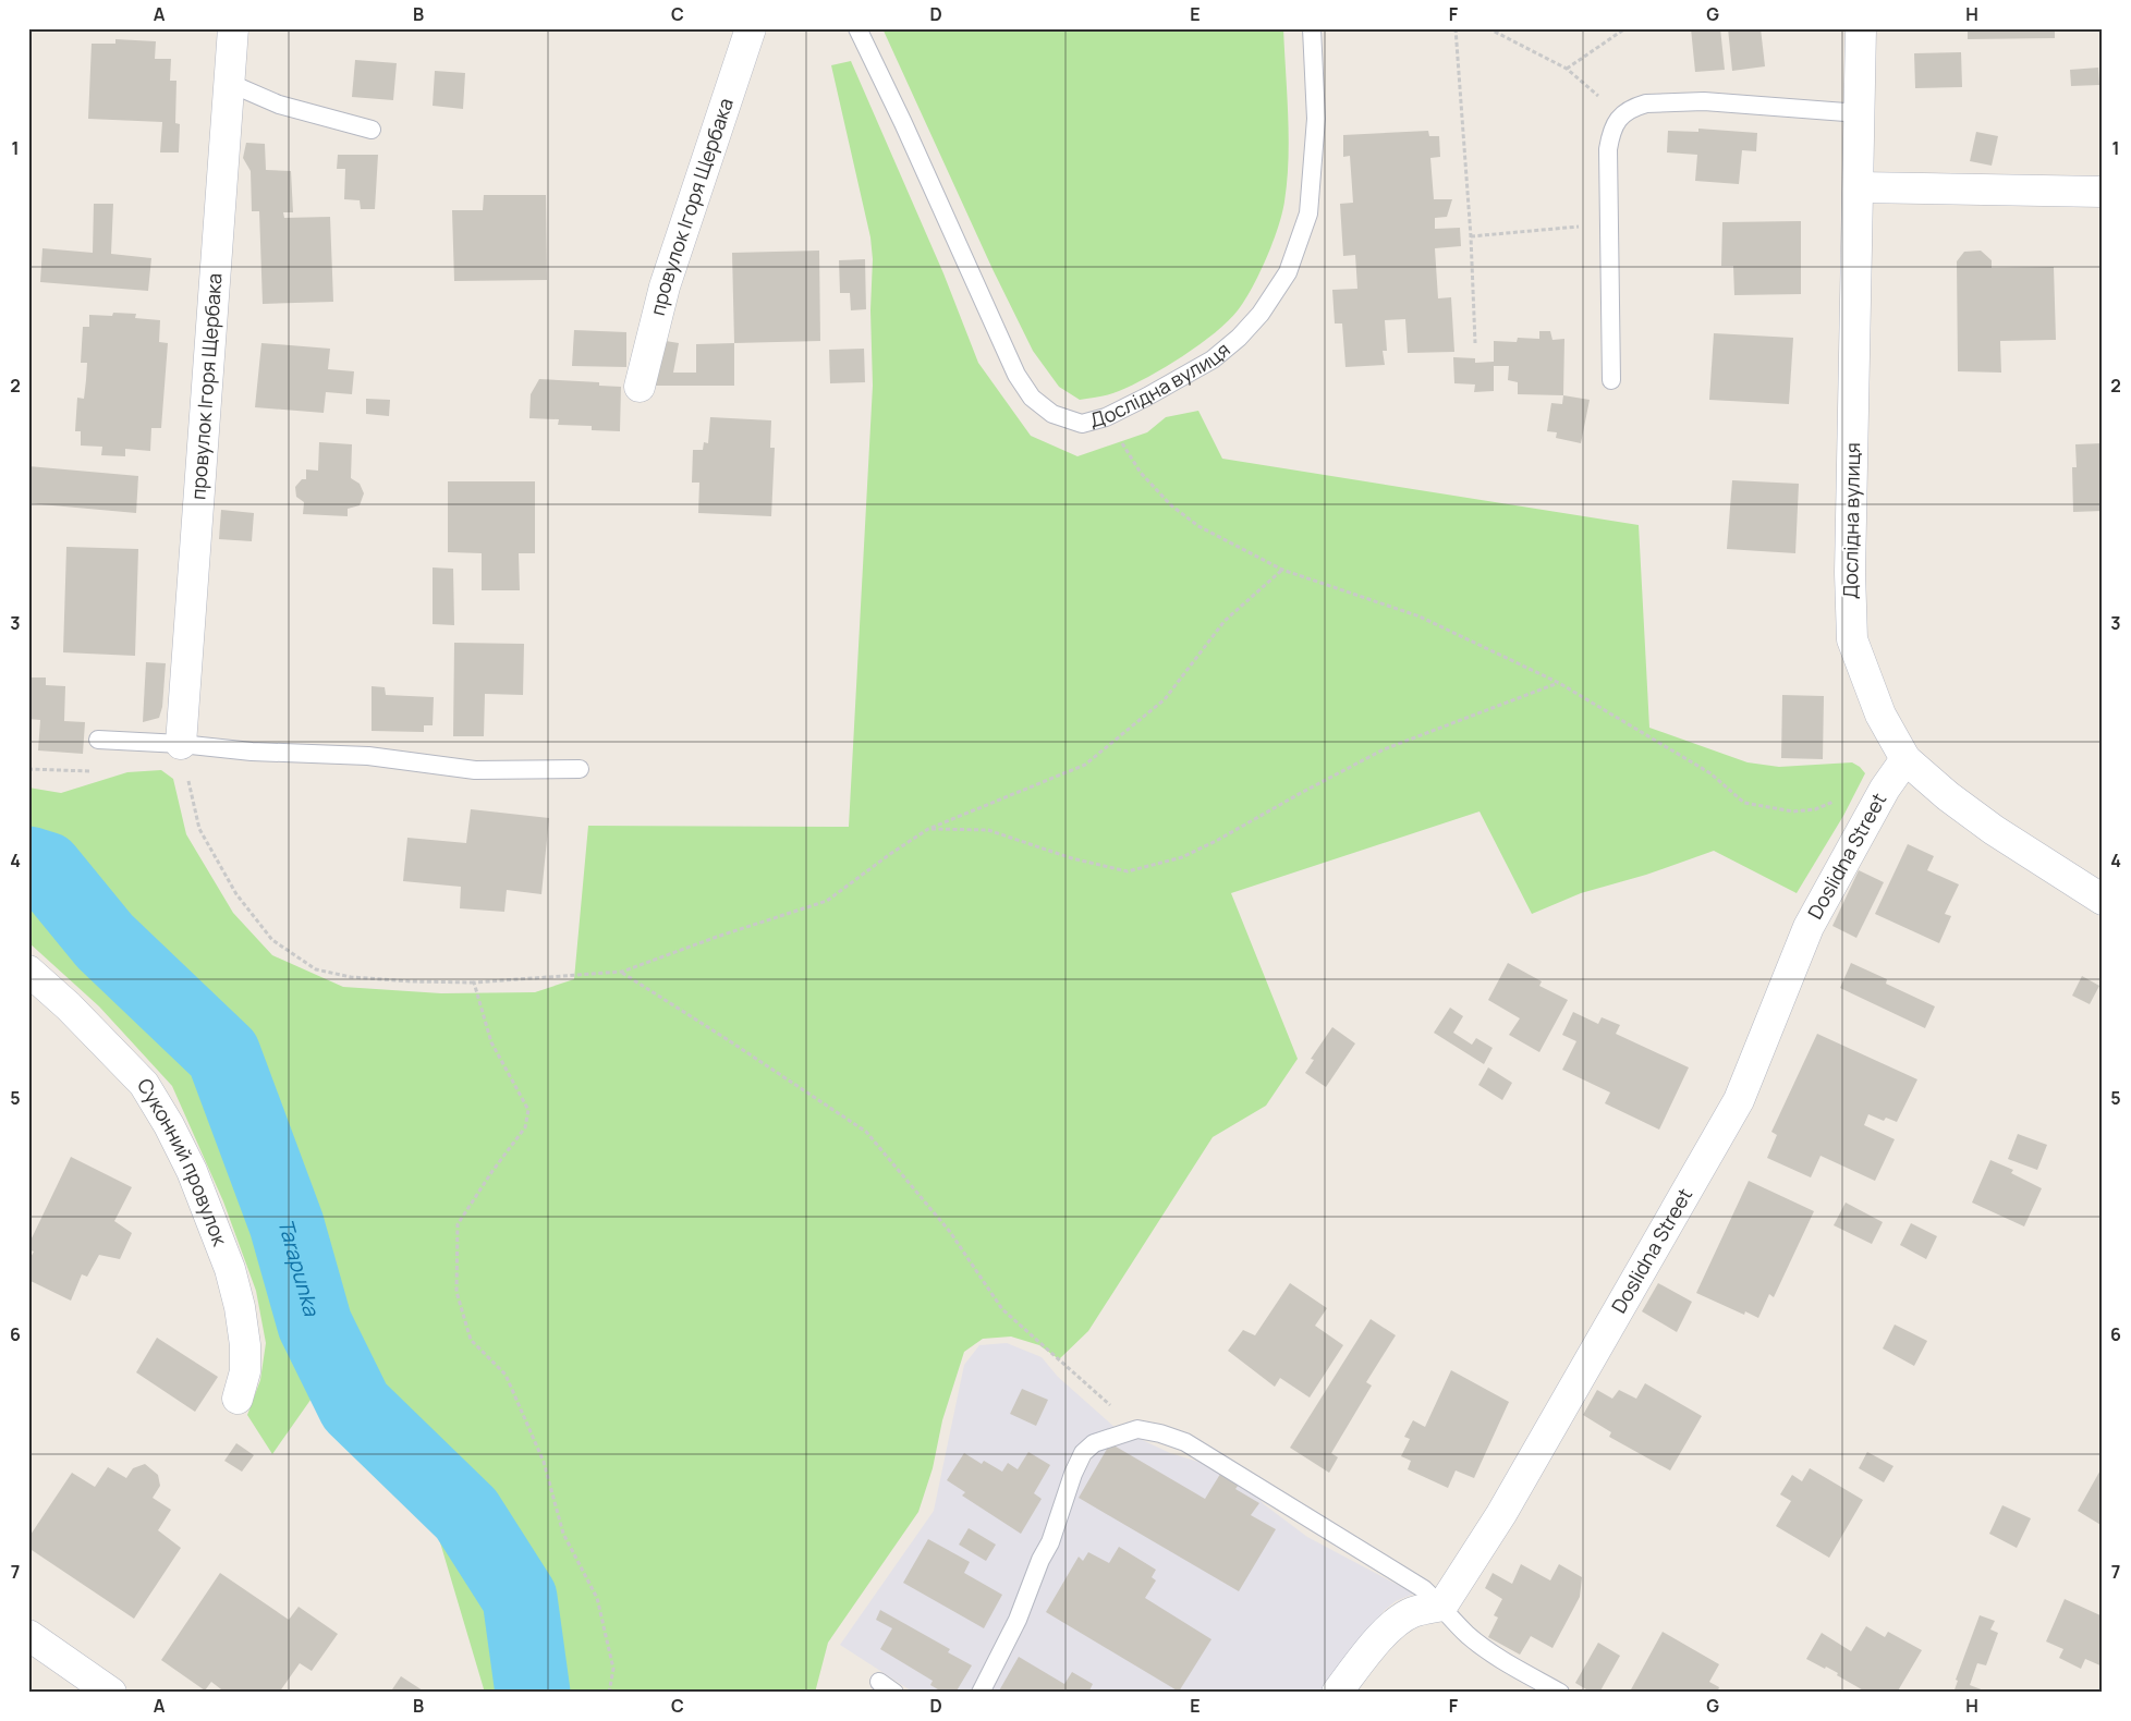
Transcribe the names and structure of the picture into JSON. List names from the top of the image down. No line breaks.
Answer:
{"streets":{"street":["провулок Ігоря Щербака","Дослідна вулиця","Doslidna Street","Суконний провулок"]},"crossings":[["Дослідна вулиця","Doslidna Street"]],"water":["Tarapunka"],"grid":{"columns":["A","B","C","D","E","F","G","H"],"rows":["1","2","3","4","5","6","7"]}}
